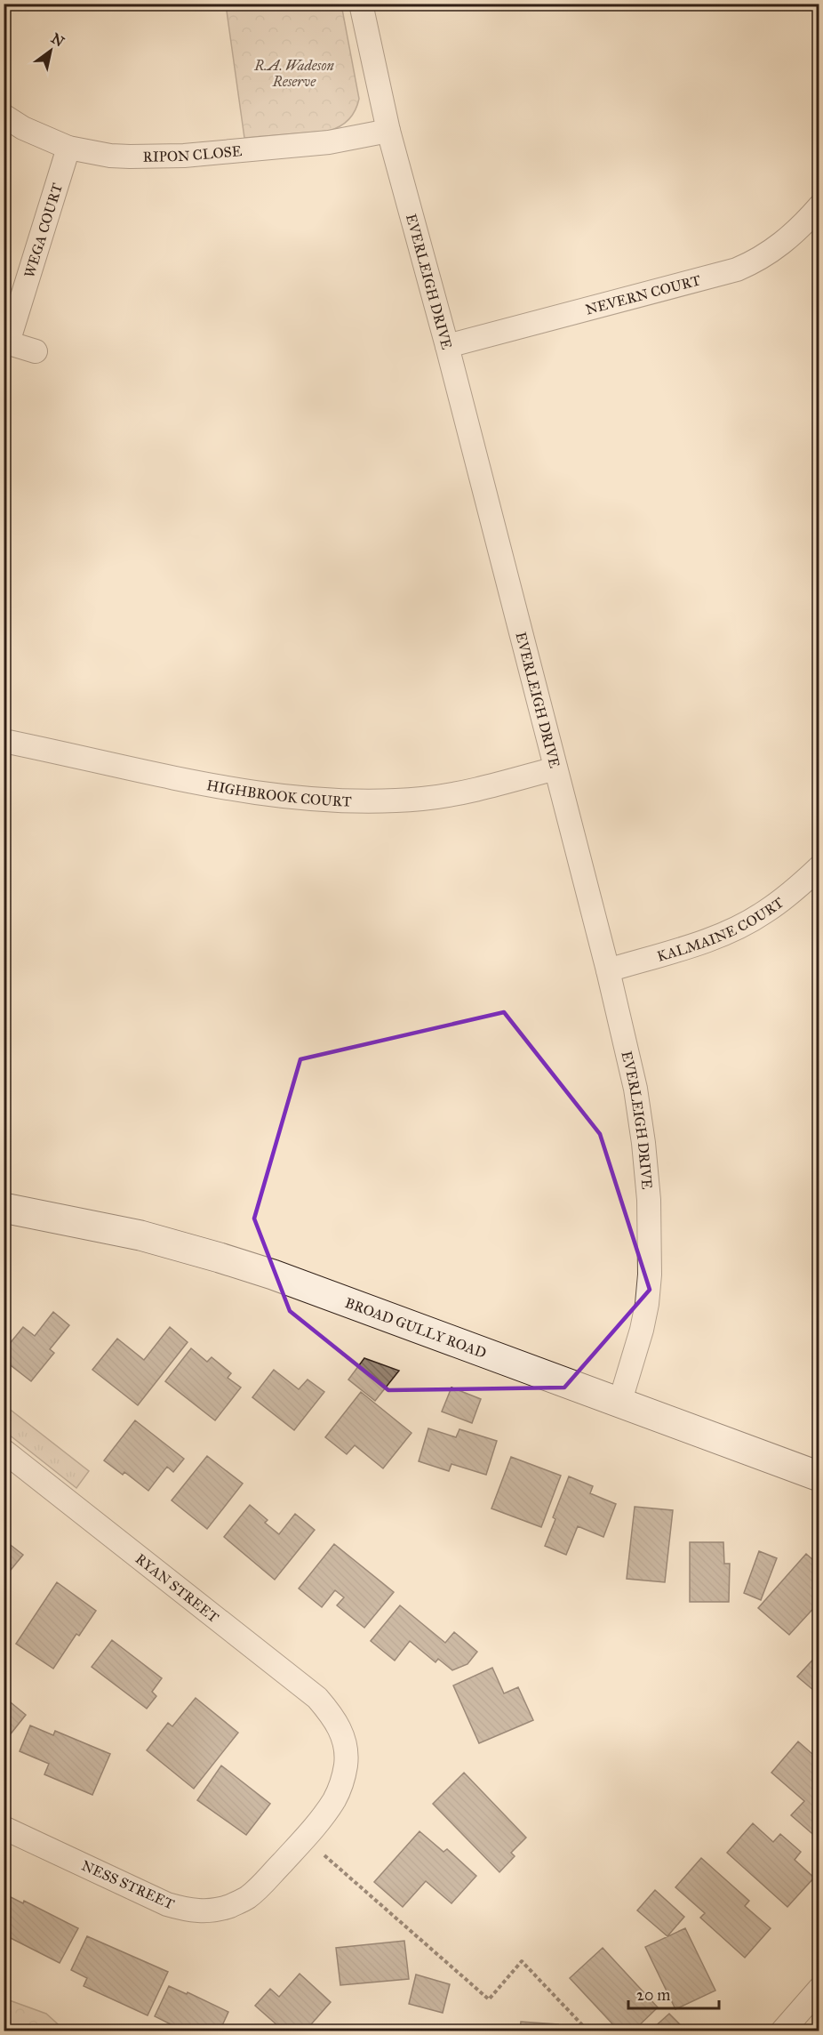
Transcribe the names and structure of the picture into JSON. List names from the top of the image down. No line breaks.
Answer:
{"streets":{"street":["RIPON CLOSE","WEGA COURT","EVERLEIGH DRIVE","NEVERN COURT","HIGHBROOK COURT","KALMAINE COURT","BROAD GULLY ROAD","RYAN STREET","NESS STREET"]},"crossings":[["RIPON CLOSE","WEGA COURT"],["RIPON CLOSE","EVERLEIGH DRIVE"],["EVERLEIGH DRIVE","NEVERN COURT"],["EVERLEIGH DRIVE","HIGHBROOK COURT"],["EVERLEIGH DRIVE","KALMAINE COURT"],["EVERLEIGH DRIVE","BROAD GULLY ROAD"],["RYAN STREET","NESS STREET"]],"parks":["R.A. Wadeson Reserve"],"scale_bar":"20 m","north":"top right"}
